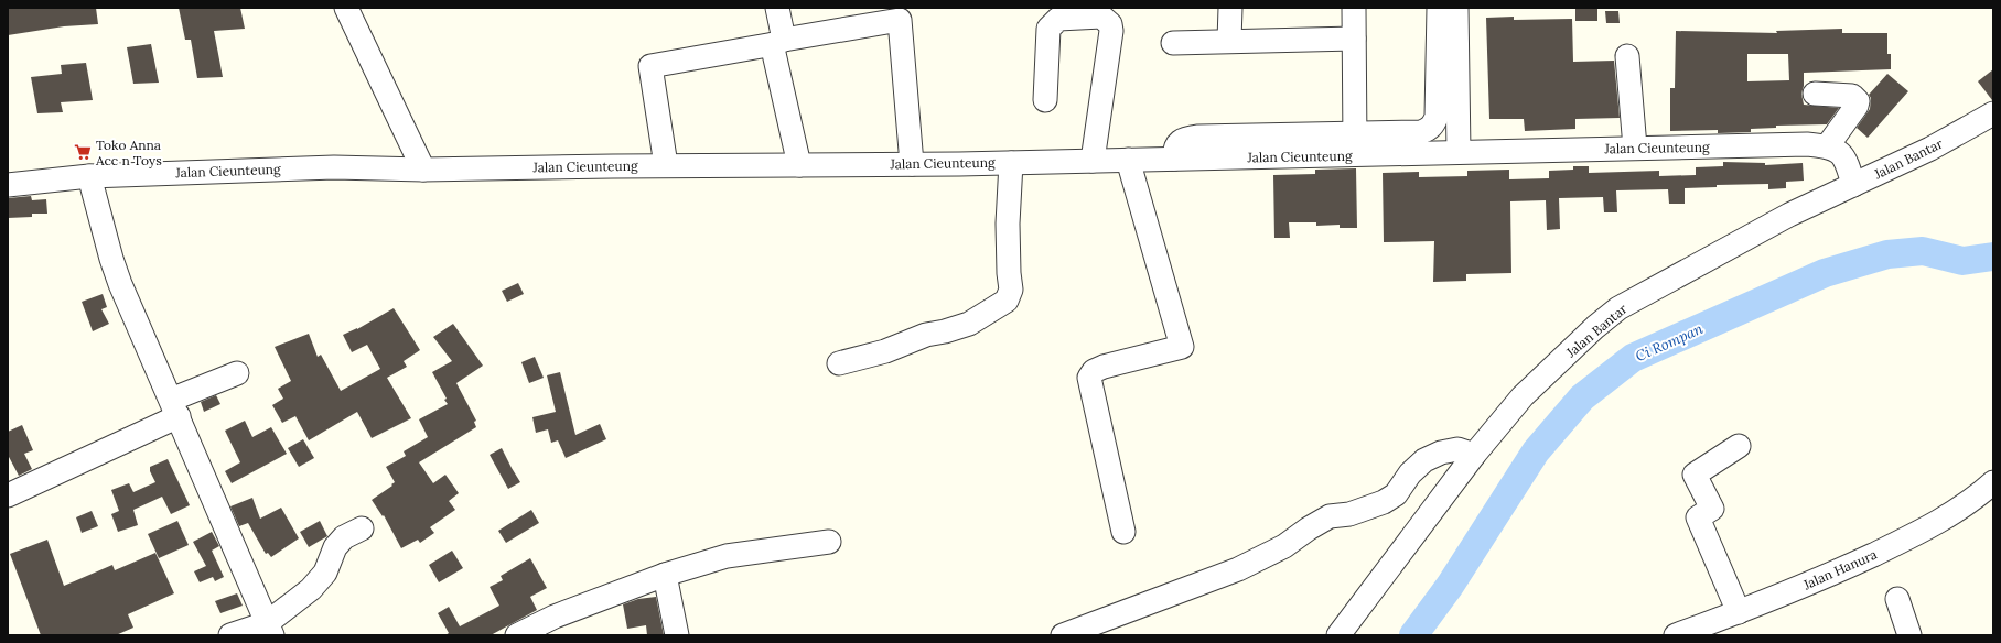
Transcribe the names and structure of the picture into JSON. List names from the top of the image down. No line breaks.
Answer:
{"streets":{"street":["Jalan Cieunteung","Jalan Bantar","Jalan Hanura"]},"water":["Ci Rompan"],"places":{"supermarket":["Toko Anna Acc n Toys"]}}
